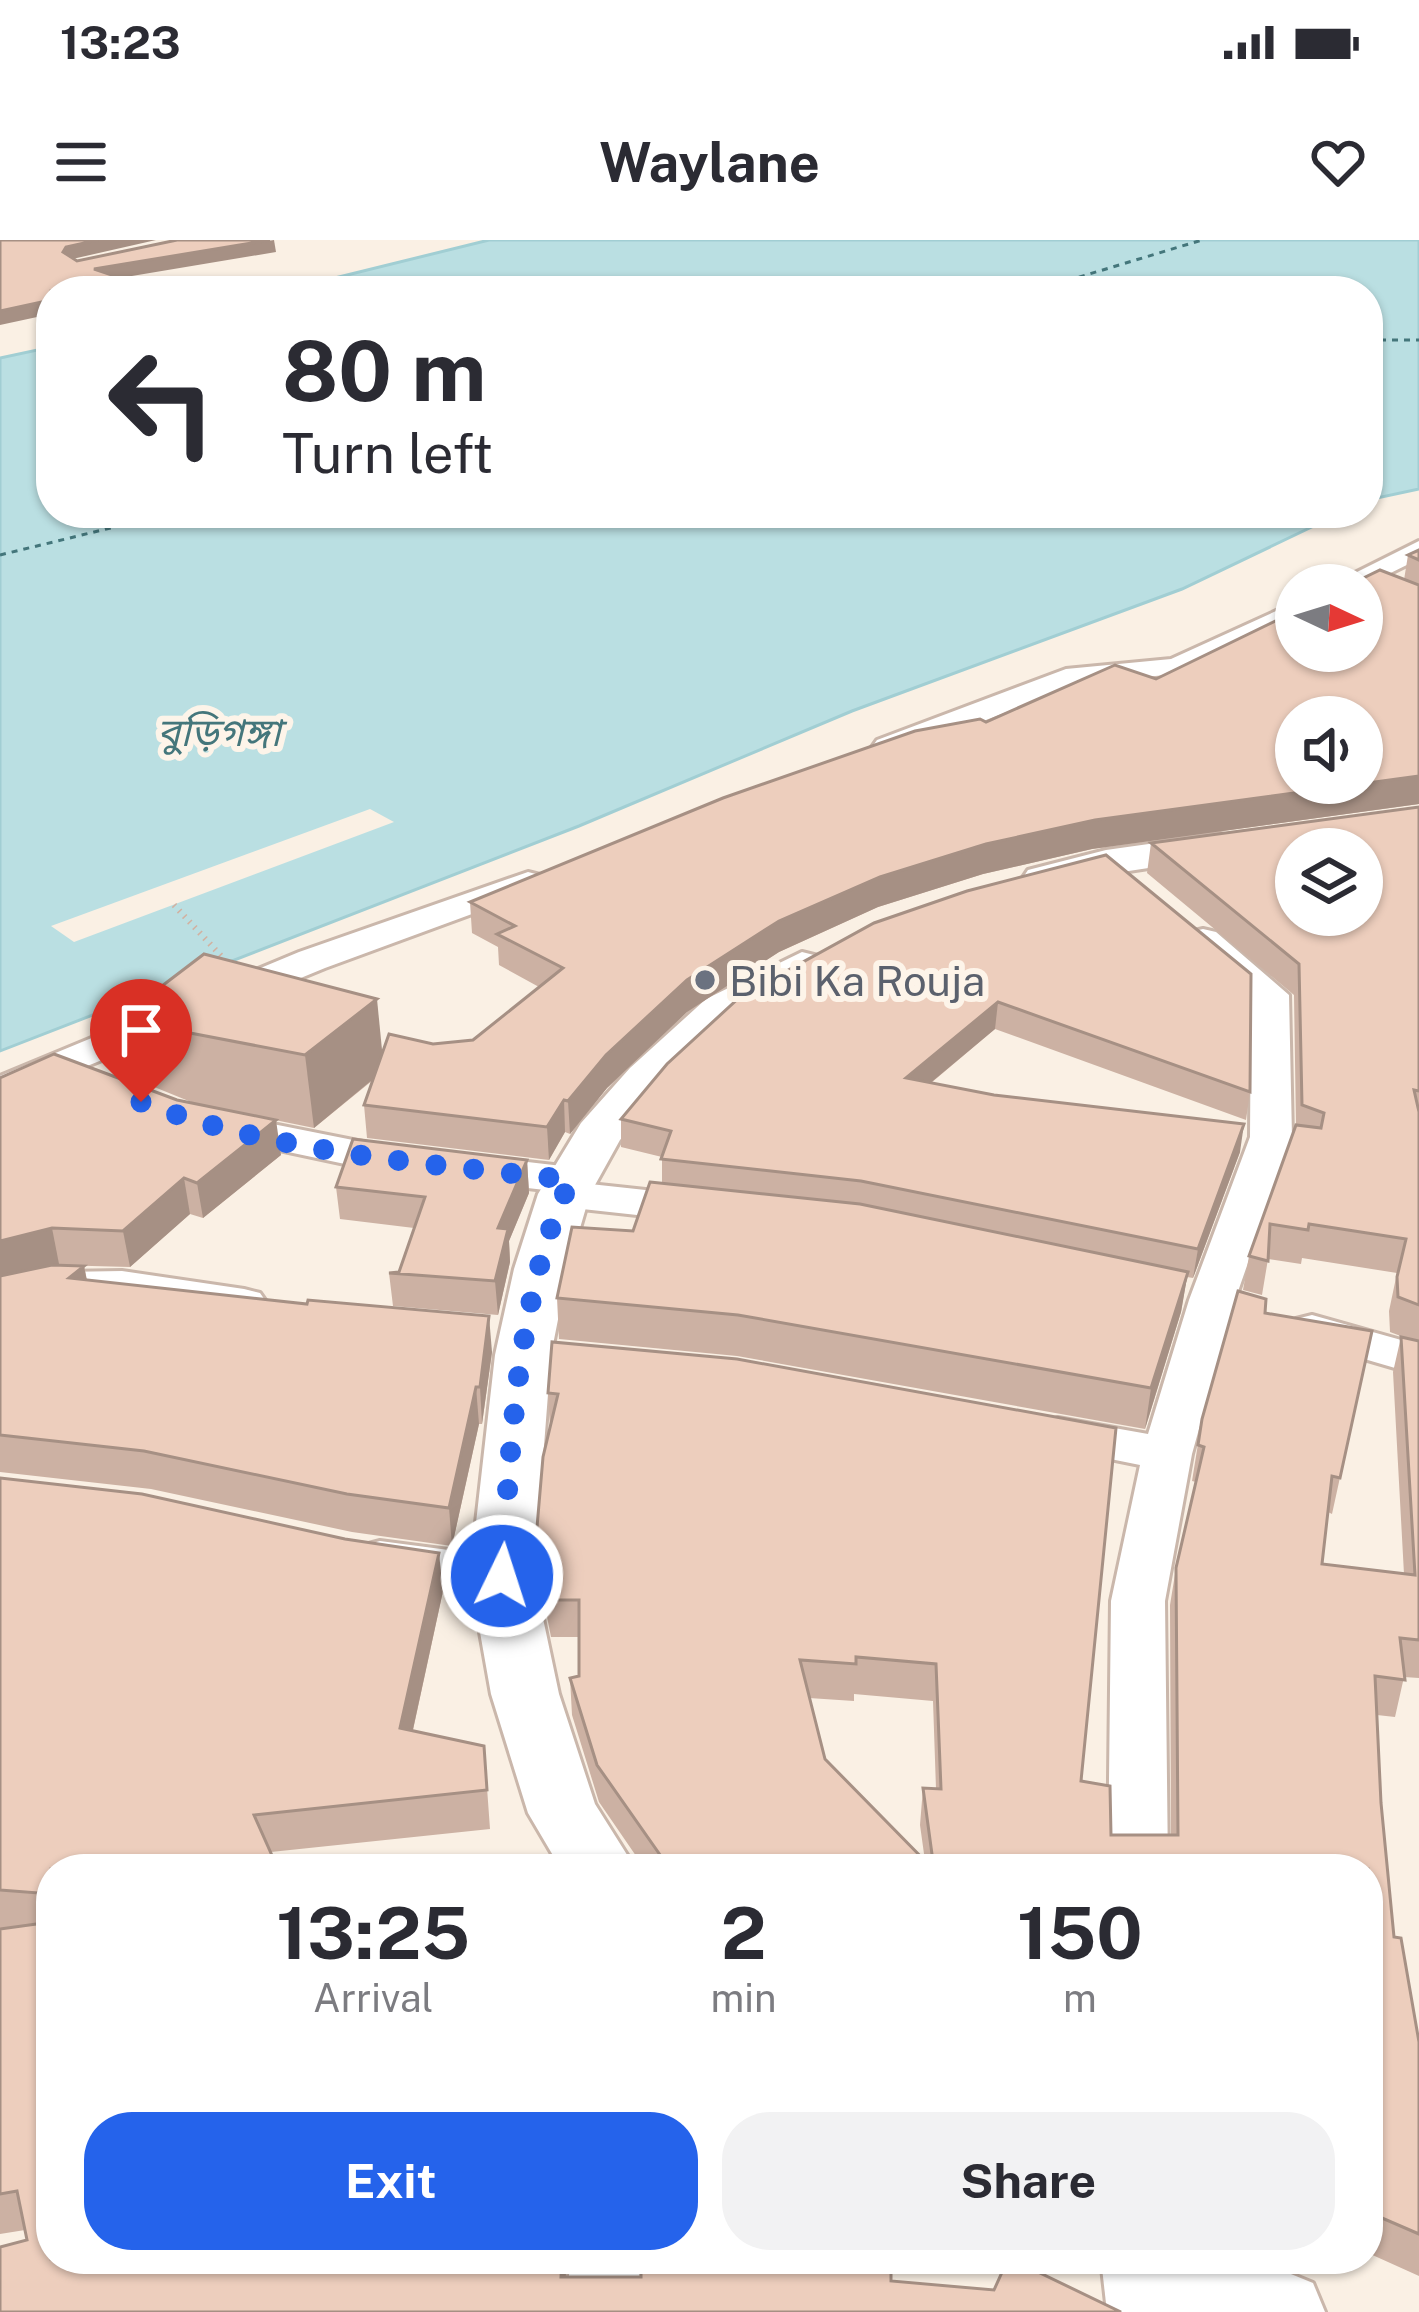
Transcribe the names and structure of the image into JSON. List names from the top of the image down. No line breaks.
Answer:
{"water":["বুড়িগঙ্গা"],"places":["Bibi Ka Rouja"],"north":"right","page":{"status":"13:23","header":"Waylane","turn":["80 m","Turn left"],"eta":["13:25","Arrival","2","min","150","m"],"buttons":["Exit","Share"]}}
